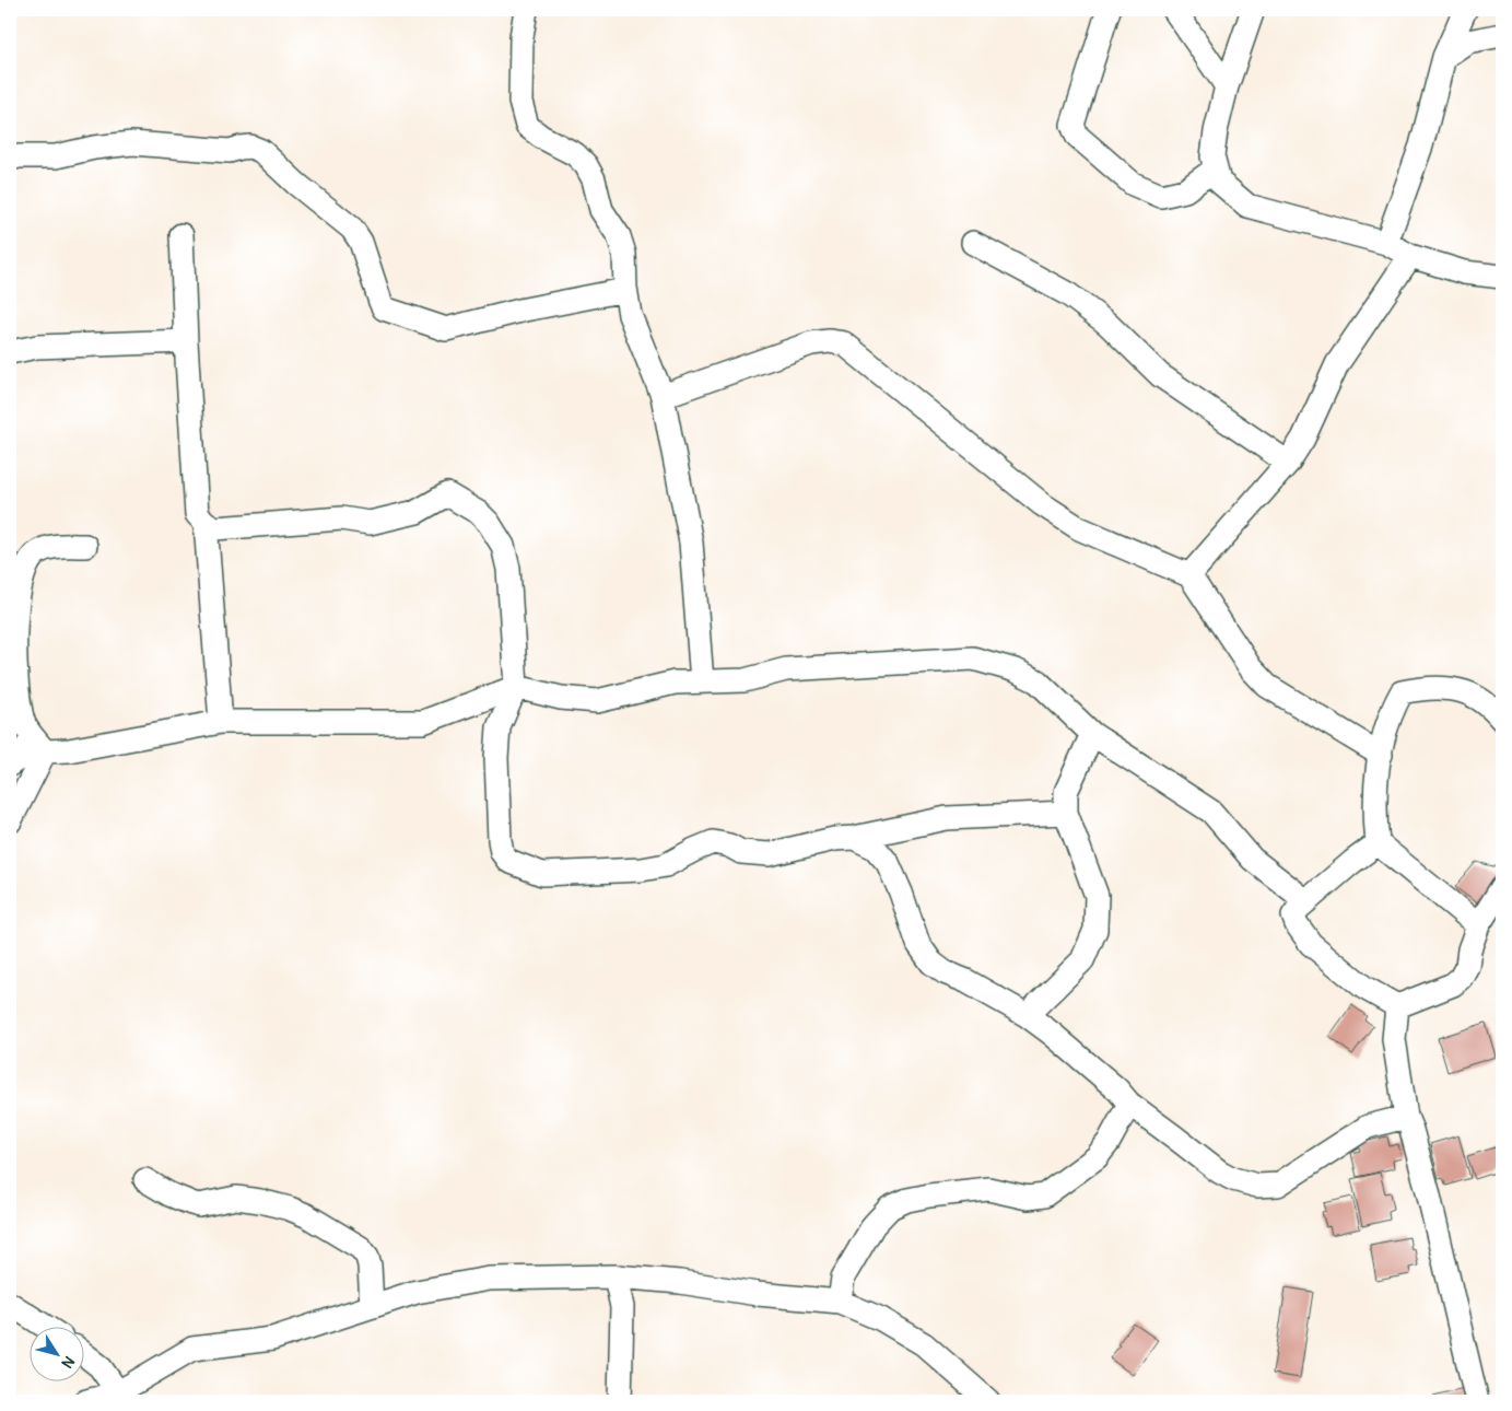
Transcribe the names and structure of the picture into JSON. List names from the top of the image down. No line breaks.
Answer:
{"north":"bottom right"}
